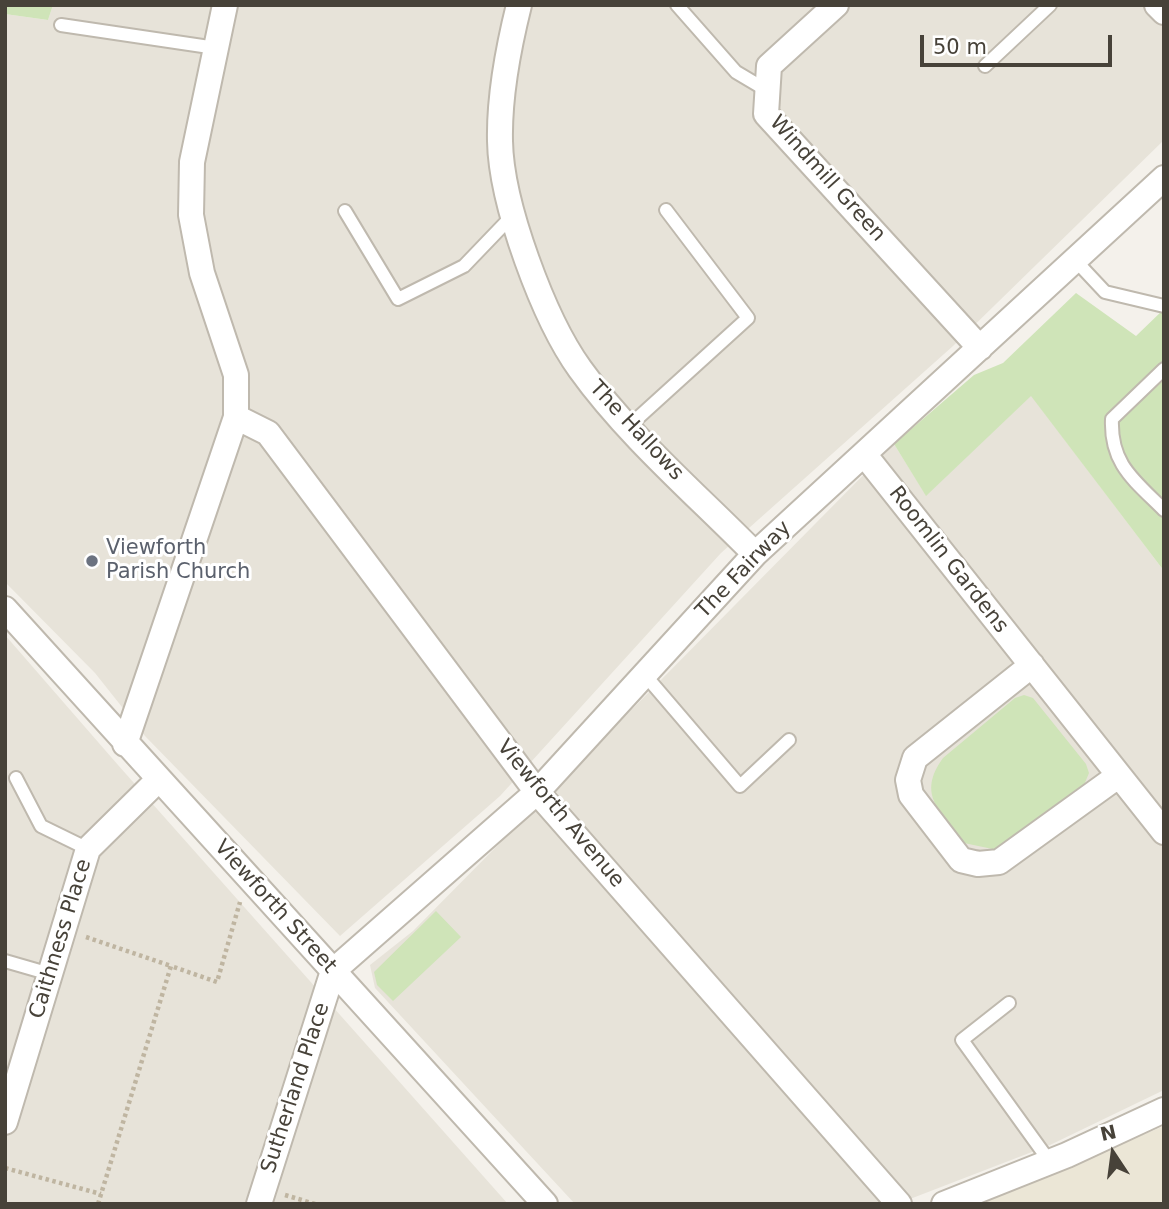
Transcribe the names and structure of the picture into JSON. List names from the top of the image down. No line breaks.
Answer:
{"streets":{"street":["Windmill Green","The Hallows","Roomlin Gardens","The Fairway","Viewforth Avenue","Viewforth Street","Caithness Place","Sutherland Place"]},"crossings":[["Windmill Green","The Fairway"],["The Hallows","The Fairway"],["Roomlin Gardens","The Fairway"],["The Fairway","Viewforth Avenue"],["The Fairway","Viewforth Street"],["The Fairway","Sutherland Place"],["Viewforth Street","Caithness Place"],["Viewforth Street","Sutherland Place"]],"places":["Viewforth Parish Church"],"scale_bar":"50 m","north":"top"}
